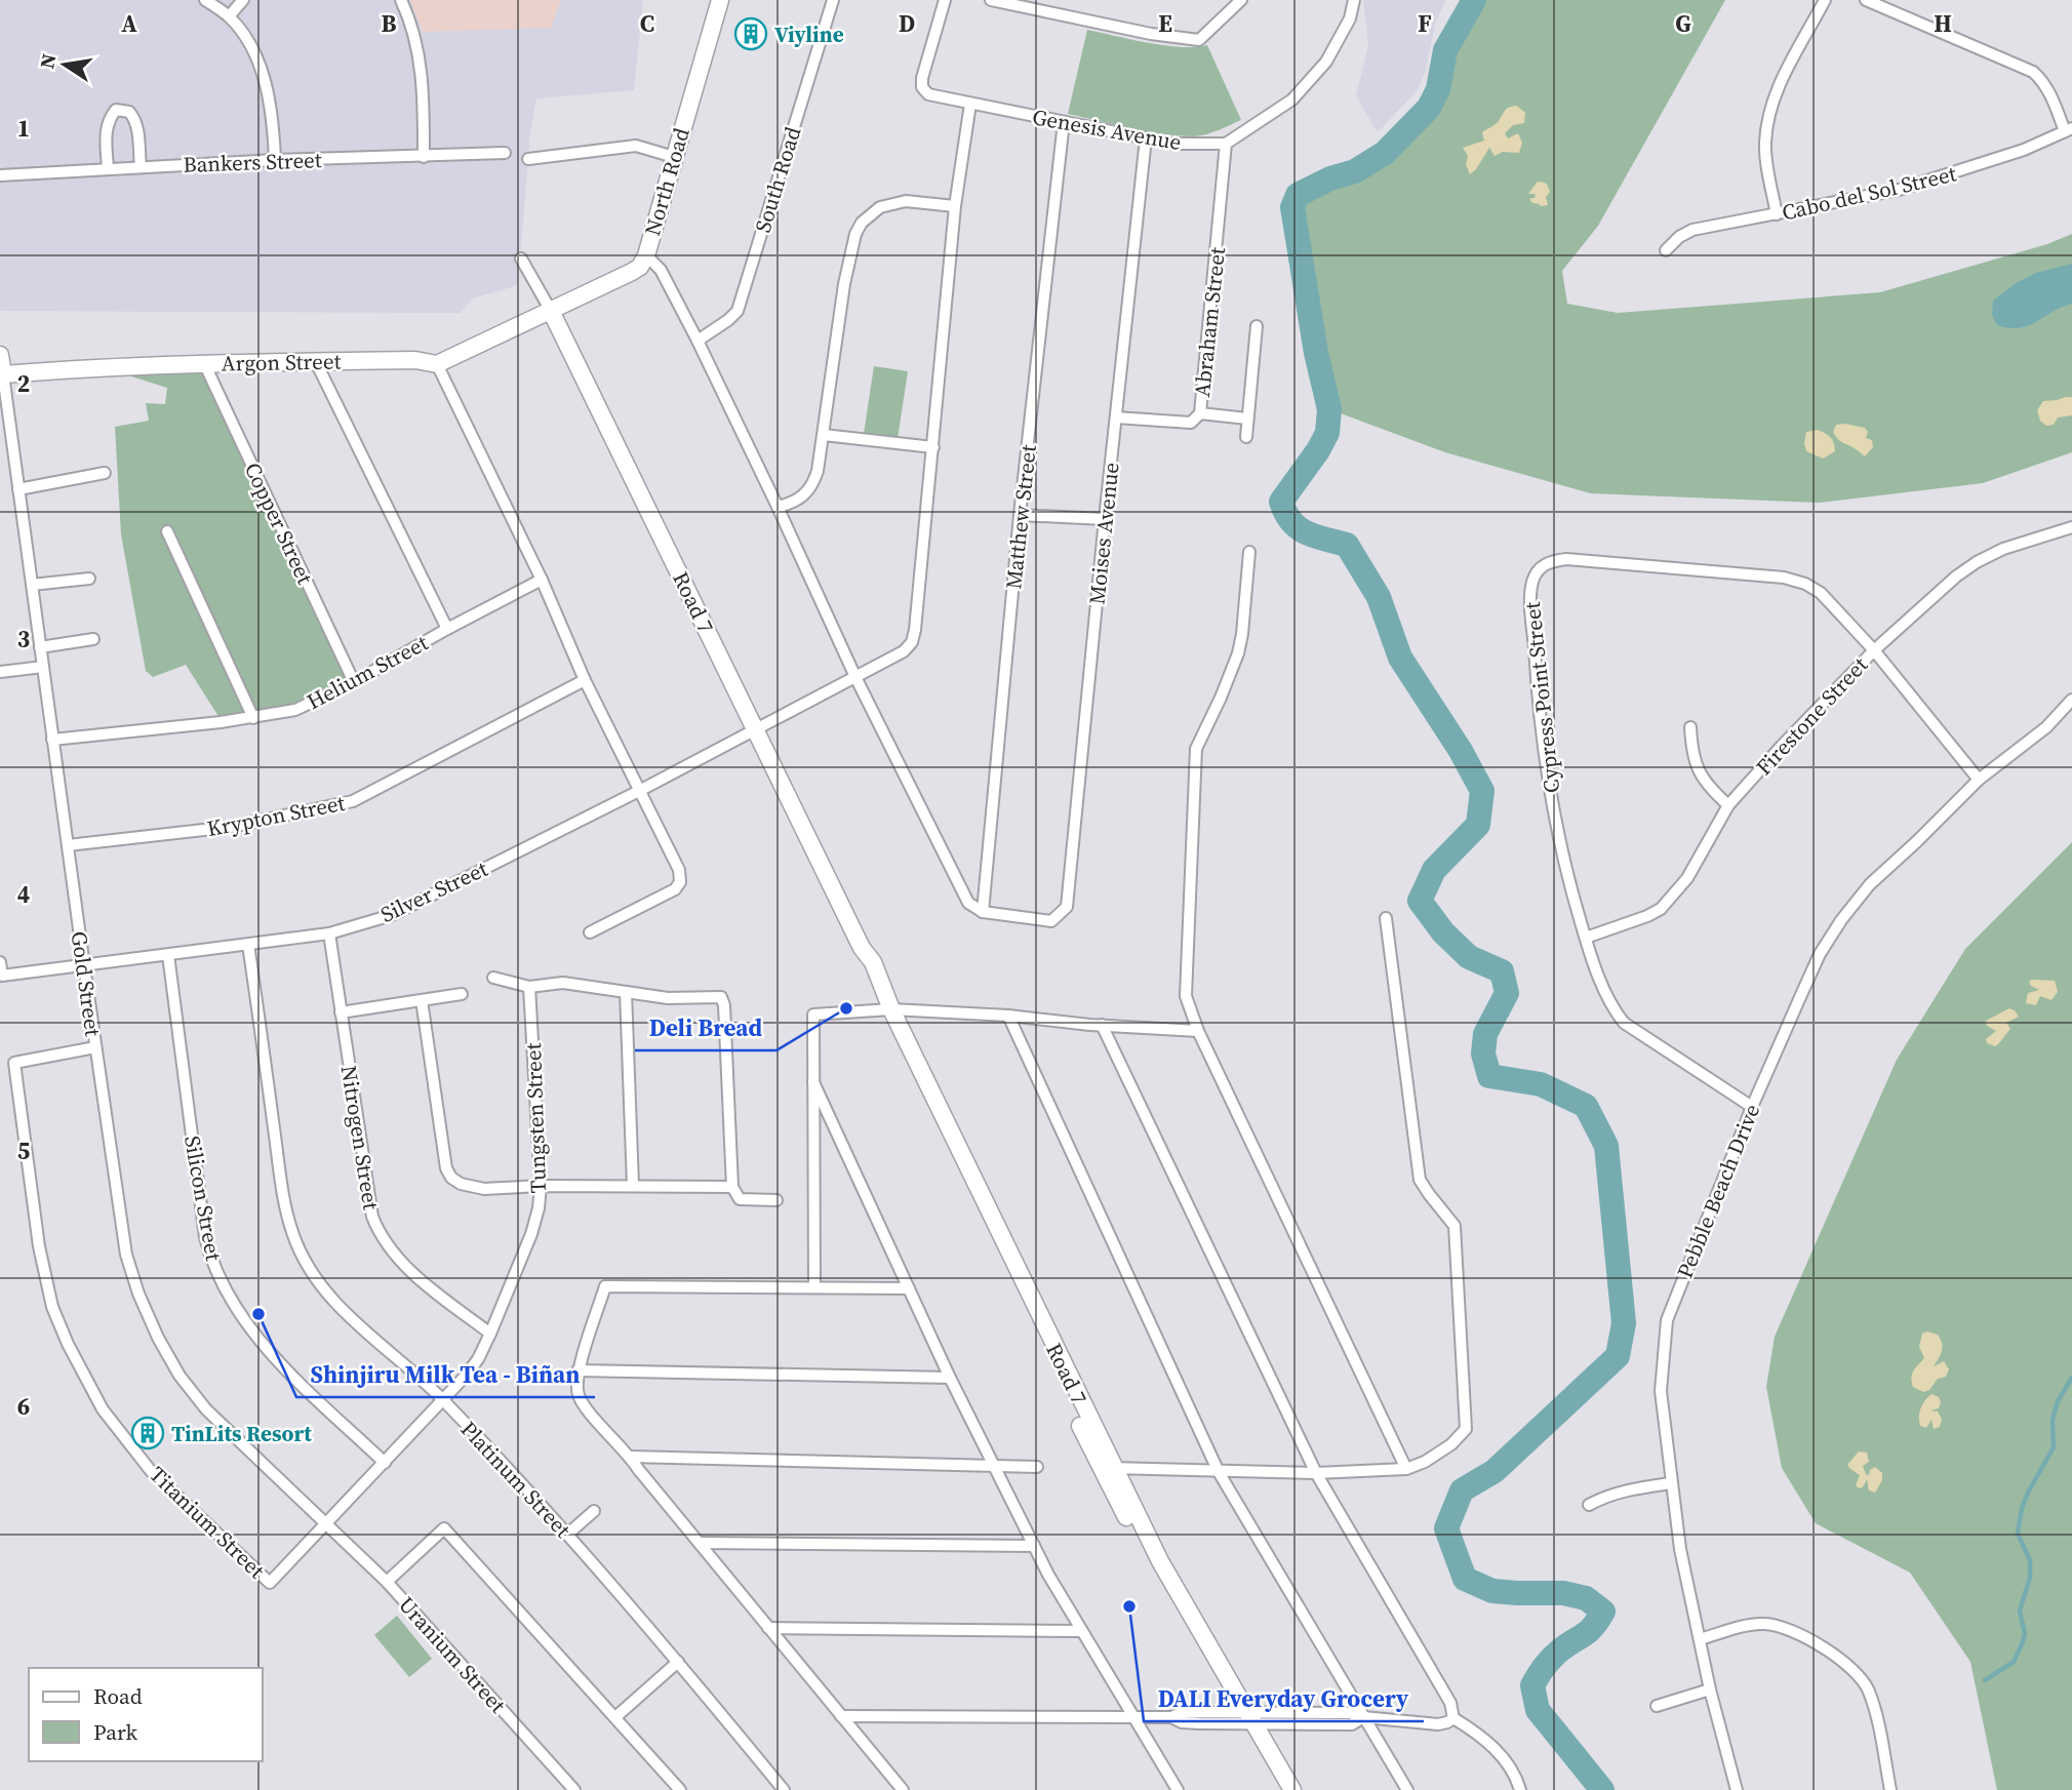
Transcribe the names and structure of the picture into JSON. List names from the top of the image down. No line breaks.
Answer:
{"streets":{"street":["Genesis Avenue","Bankers Street","South Road","North Road","Cabo del Sol Street","Abraham Street","Argon Street","Matthew Street","Copper Street","Moises Avenue","Road 7","Helium Street","Cypress Point Street","Firestone Street","Krypton Street","Silver Street","Gold Street","Tungsten Street","Nitrogen Street","Pebble Beach Drive","Silicon Street","Platinum Street","Titanium Street","Uranium Street"]},"crossings":[["Genesis Avenue","Abraham Street"],["Genesis Avenue","Matthew Street"],["Genesis Avenue","Moises Avenue"],["North Road","Road 7"],["Abraham Street","Moises Avenue"],["Argon Street","Copper Street"],["Argon Street","Gold Street"],["Matthew Street","Moises Avenue"],["Copper Street","Helium Street"],["Road 7","Silver Street"],["Helium Street","Gold Street"],["Cypress Point Street","Firestone Street"],["Cypress Point Street","Pebble Beach Drive"],["Krypton Street","Gold Street"],["Silver Street","Gold Street"],["Silver Street","Nitrogen Street"],["Silver Street","Silicon Street"],["Silver Street","Platinum Street"],["Gold Street","Tungsten Street"],["Gold Street","Titanium Street"],["Gold Street","Uranium Street"],["Tungsten Street","Nitrogen Street"],["Tungsten Street","Silicon Street"],["Tungsten Street","Platinum Street"],["Tungsten Street","Titanium Street"],["Tungsten Street","Uranium Street"],["Titanium Street","Uranium Street"]],"places":{"building":["Viyline","TinLits Resort"],"other":["Deli Bread","Shinjiru Milk Tea - Biñan","DALI Everyday Grocery"]},"legend":["Road","Park"],"north":"left","grid":{"columns":["A","B","C","D","E","F","G","H"],"rows":["1","2","3","4","5","6"]}}
